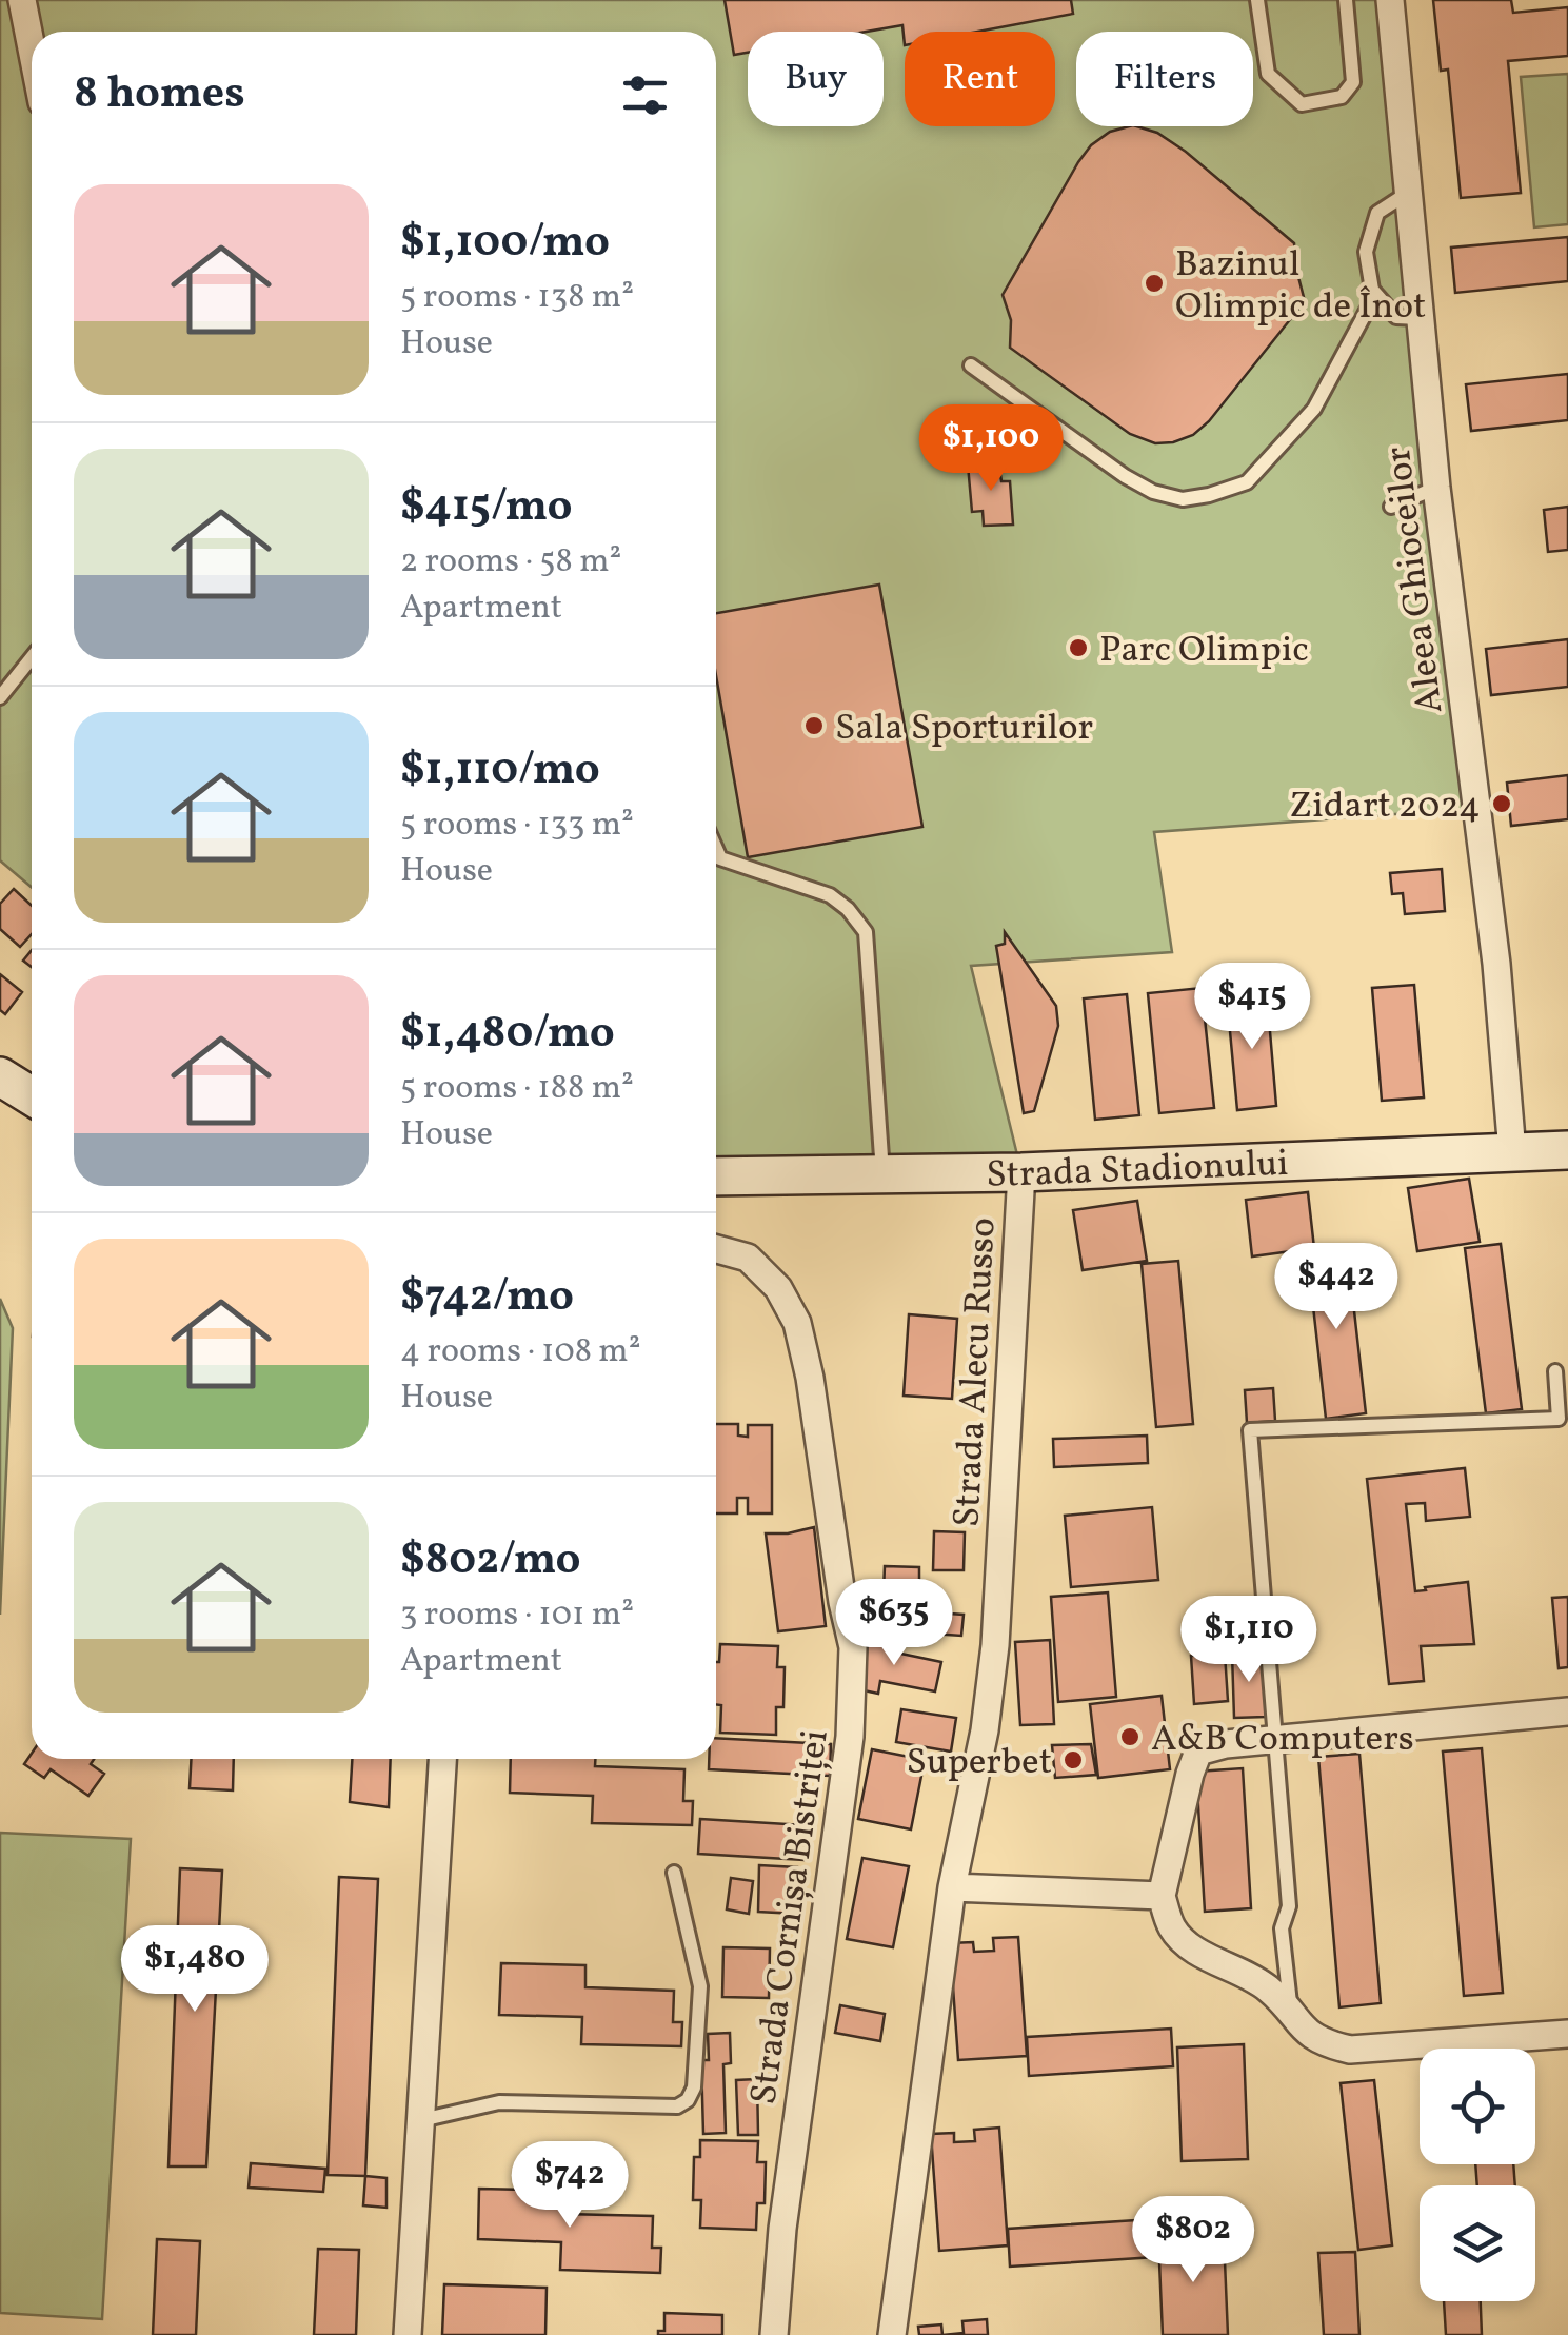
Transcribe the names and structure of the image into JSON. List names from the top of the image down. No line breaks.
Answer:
{"streets":{"street":["Aleea Ghioceilor","Strada Stadionului","Strada Alecu Russo","Strada Cornișa Bistriței"]},"crossings":[["Aleea Ghioceilor","Strada Stadionului"],["Strada Stadionului","Strada Alecu Russo"]],"places":["Bazinul Olimpic de Înot","Parc Olimpic","Sala Sporturilor","Zidart 2024","A&B Computers","Superbet"],"page":{"chip":["Buy","Rent","Filters"],"heading":"8 homes","list":[{"name":"$1,100/mo","note":"5 rooms · 138 m² · House"},{"name":"$415/mo","note":"2 rooms · 58 m² · Apartment"},{"name":"$1,110/mo","note":"5 rooms · 133 m² · House"},{"name":"$1,480/mo","note":"5 rooms · 188 m² · House"},{"name":"$742/mo","note":"4 rooms · 108 m² · House"},{"name":"$802/mo","note":"3 rooms · 101 m² · Apartment"}],"price":["$1,100","$415","$442","$635","$1,110","$1,480","$742","$802"]}}
